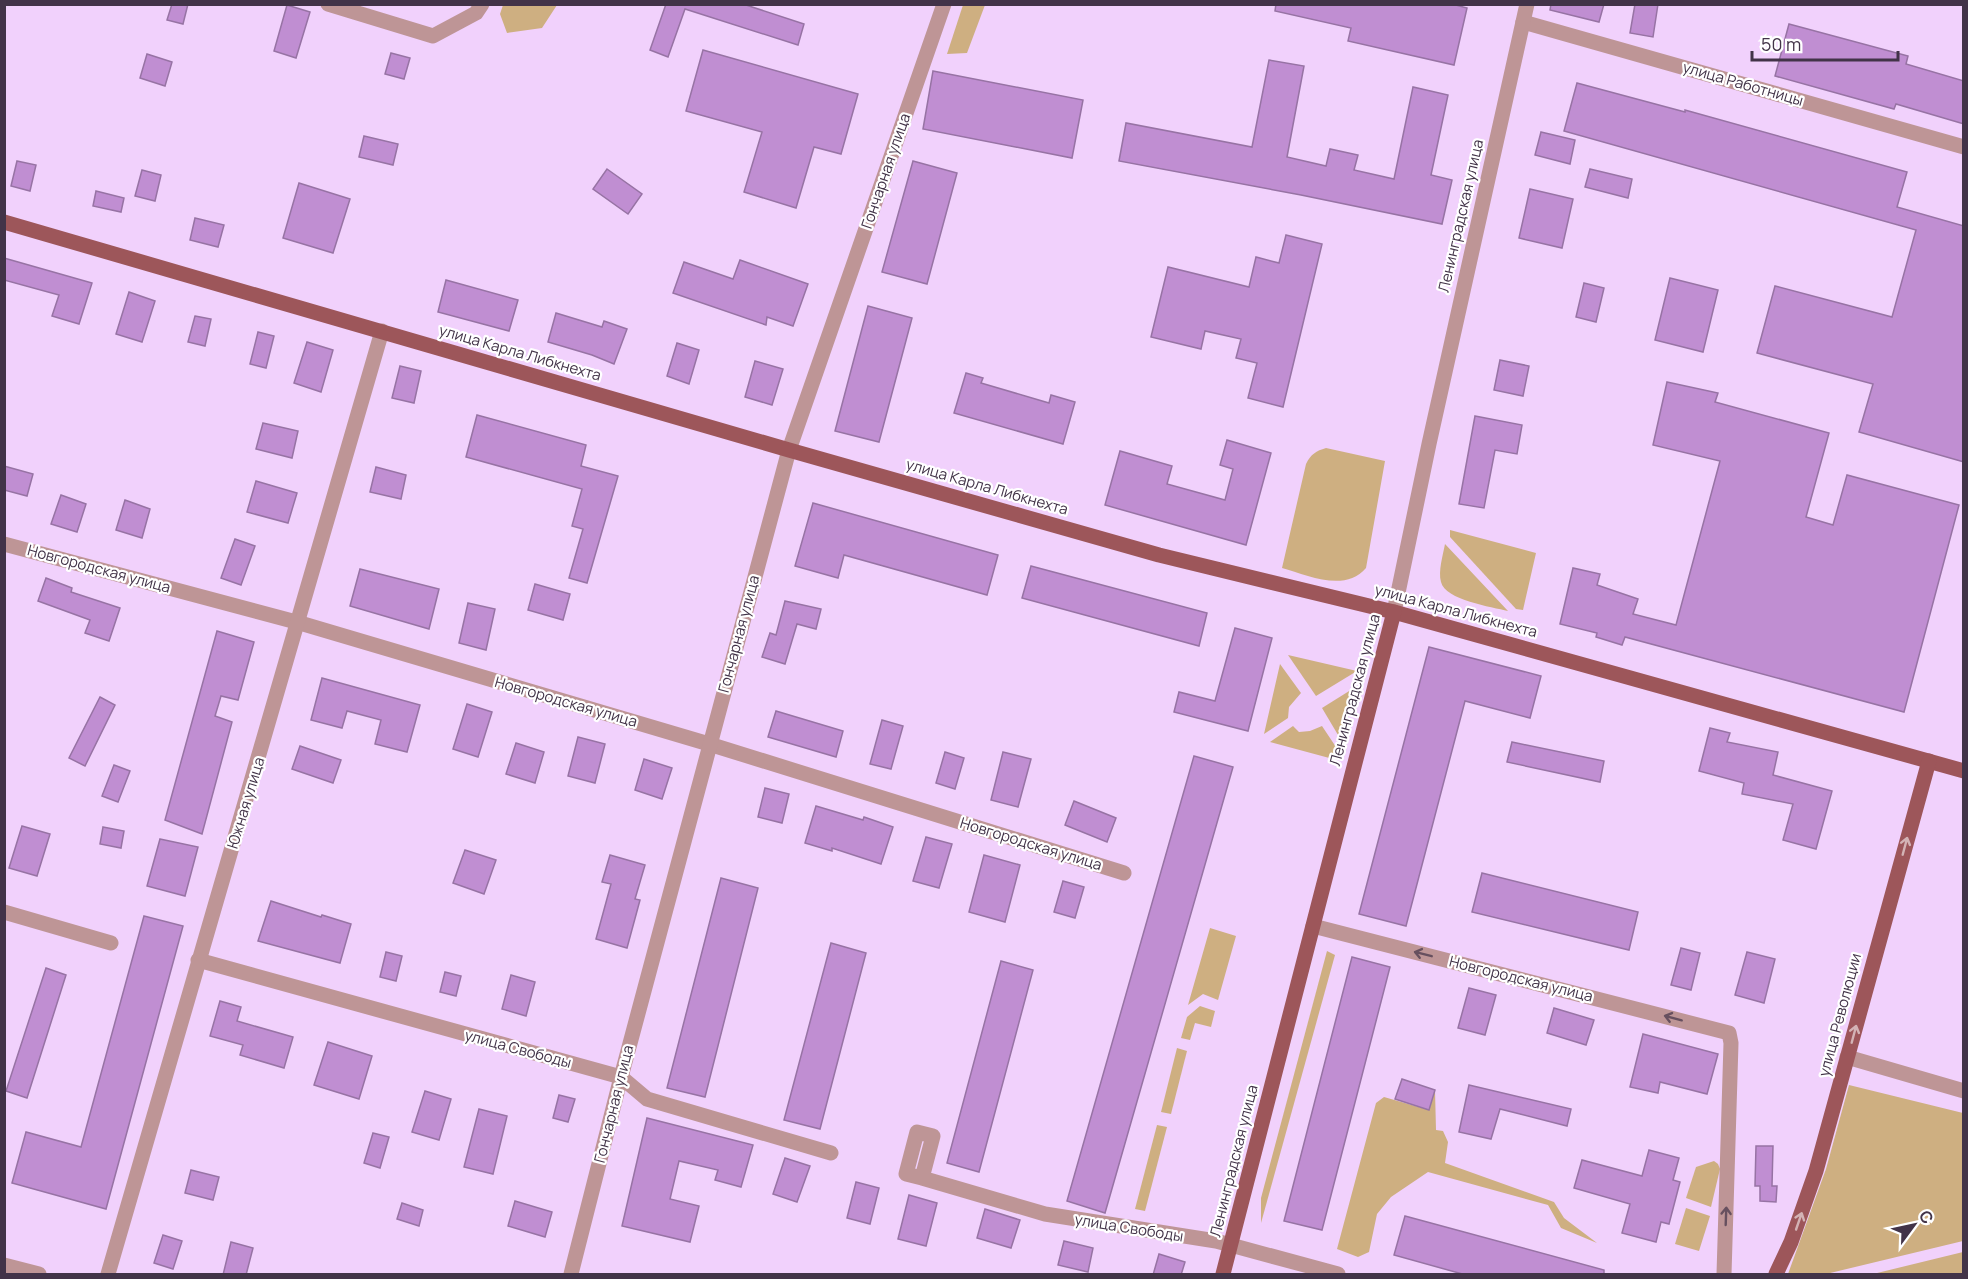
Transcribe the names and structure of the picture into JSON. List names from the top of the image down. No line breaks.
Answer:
{"streets":{"main road":["Ленинградская улица","улица Карла Либкнехта","улица Революции"],"street":["улица Работницы","Гончарная улица","Новгородская улица","Южная улица","улица Свободы"]},"crossings":[["улица Работницы","Ленинградская улица"],["Гончарная улица","улица Карла Либкнехта"],["Гончарная улица","Новгородская улица"],["Гончарная улица","улица Свободы"],["Ленинградская улица","улица Карла Либкнехта"],["Ленинградская улица","Новгородская улица"],["Ленинградская улица","улица Свободы"],["улица Карла Либкнехта","Южная улица"],["улица Карла Либкнехта","улица Революции"],["Новгородская улица","Южная улица"],["Южная улица","улица Свободы"]],"one_way":["улица Революции"],"scale_bar":"50 m","north":"top right"}
